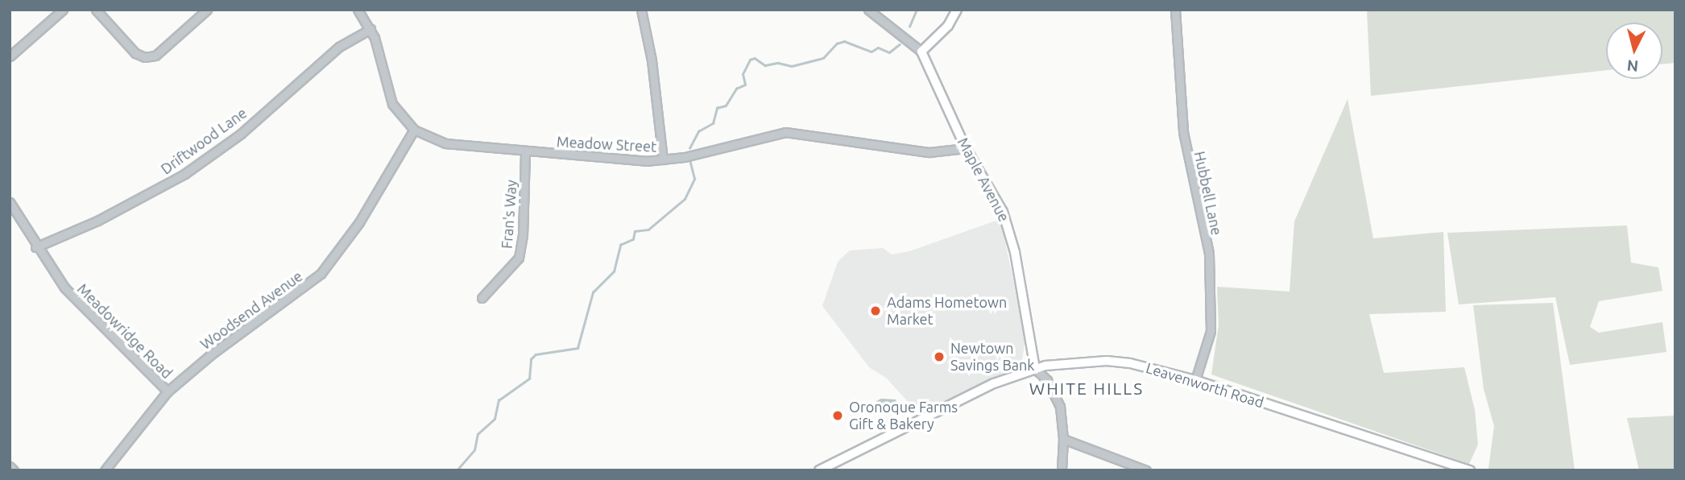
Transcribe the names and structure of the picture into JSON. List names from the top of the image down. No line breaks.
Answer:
{"streets":{"main road":["Maple Avenue","Leavenworth Road"],"street":["Driftwood Lane","Meadow Street","Hubbell Lane","Fran's Way","Woodsend Avenue","Meadowridge Road"]},"crossings":[["Driftwood Lane","Meadow Street"],["Driftwood Lane","Meadowridge Road"],["Meadow Street","Maple Avenue"],["Meadow Street","Fran's Way"],["Meadow Street","Woodsend Avenue"],["Maple Avenue","Leavenworth Road"],["Hubbell Lane","Leavenworth Road"],["Woodsend Avenue","Meadowridge Road"]],"districts":["WHITE HILLS"],"places":["Adams Hometown Market","Newtown Savings Bank","Oronoque Farms Gift & Bakery"],"north":"bottom"}
